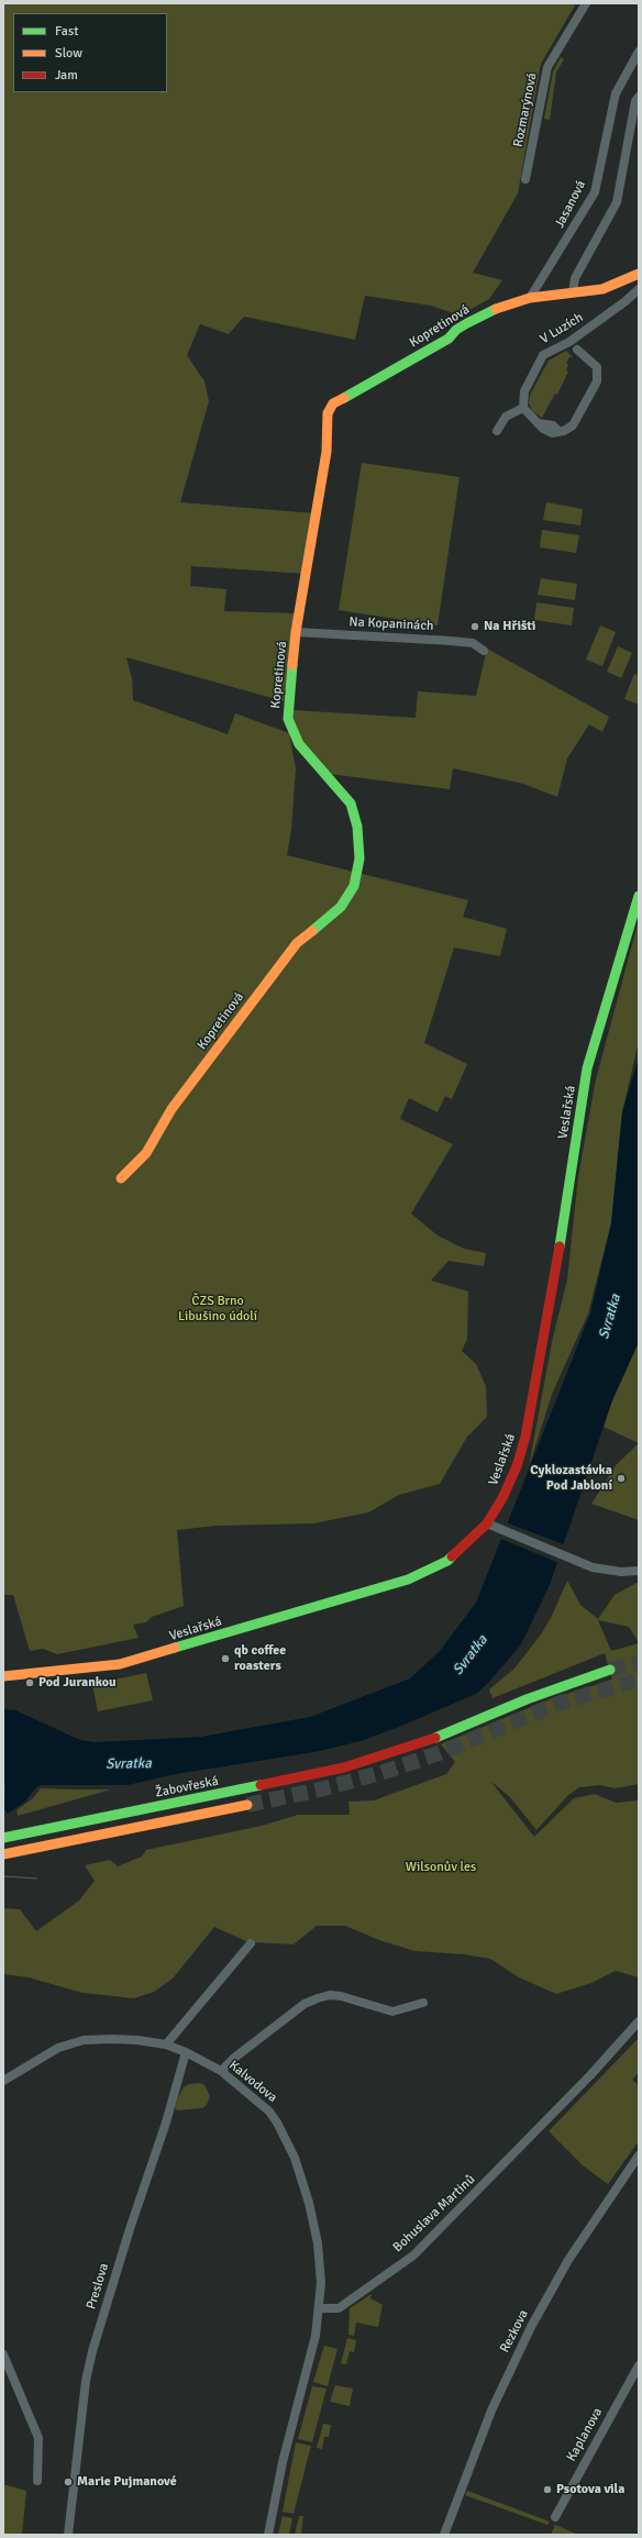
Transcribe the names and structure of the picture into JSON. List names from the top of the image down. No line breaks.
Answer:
{"streets":{"main road":["Kopretinová","Veslařská","Žabovřeská"],"street":["Rozmarýnová","Jasanová","V Luzích","Na Kopaninách","Kalvodova","Bohuslava Martinů","Preslova","Rezkova","Kaplanova"]},"crossings":[["Jasanová","Kopretinová"],["Kopretinová","Na Kopaninách"],["Kalvodova","Bohuslava Martinů"],["Kalvodova","Preslova"]],"water":["Svratka"],"parks":["ČZS Brno Libušino údolí","Wilsonův les"],"places":["Na Hřišti","Cyklozastávka Pod Jabloní","qb coffee roasters","Pod Jurankou","Marie Pujmanové","Psotova vila"],"legend":["Fast","Slow","Jam"]}
